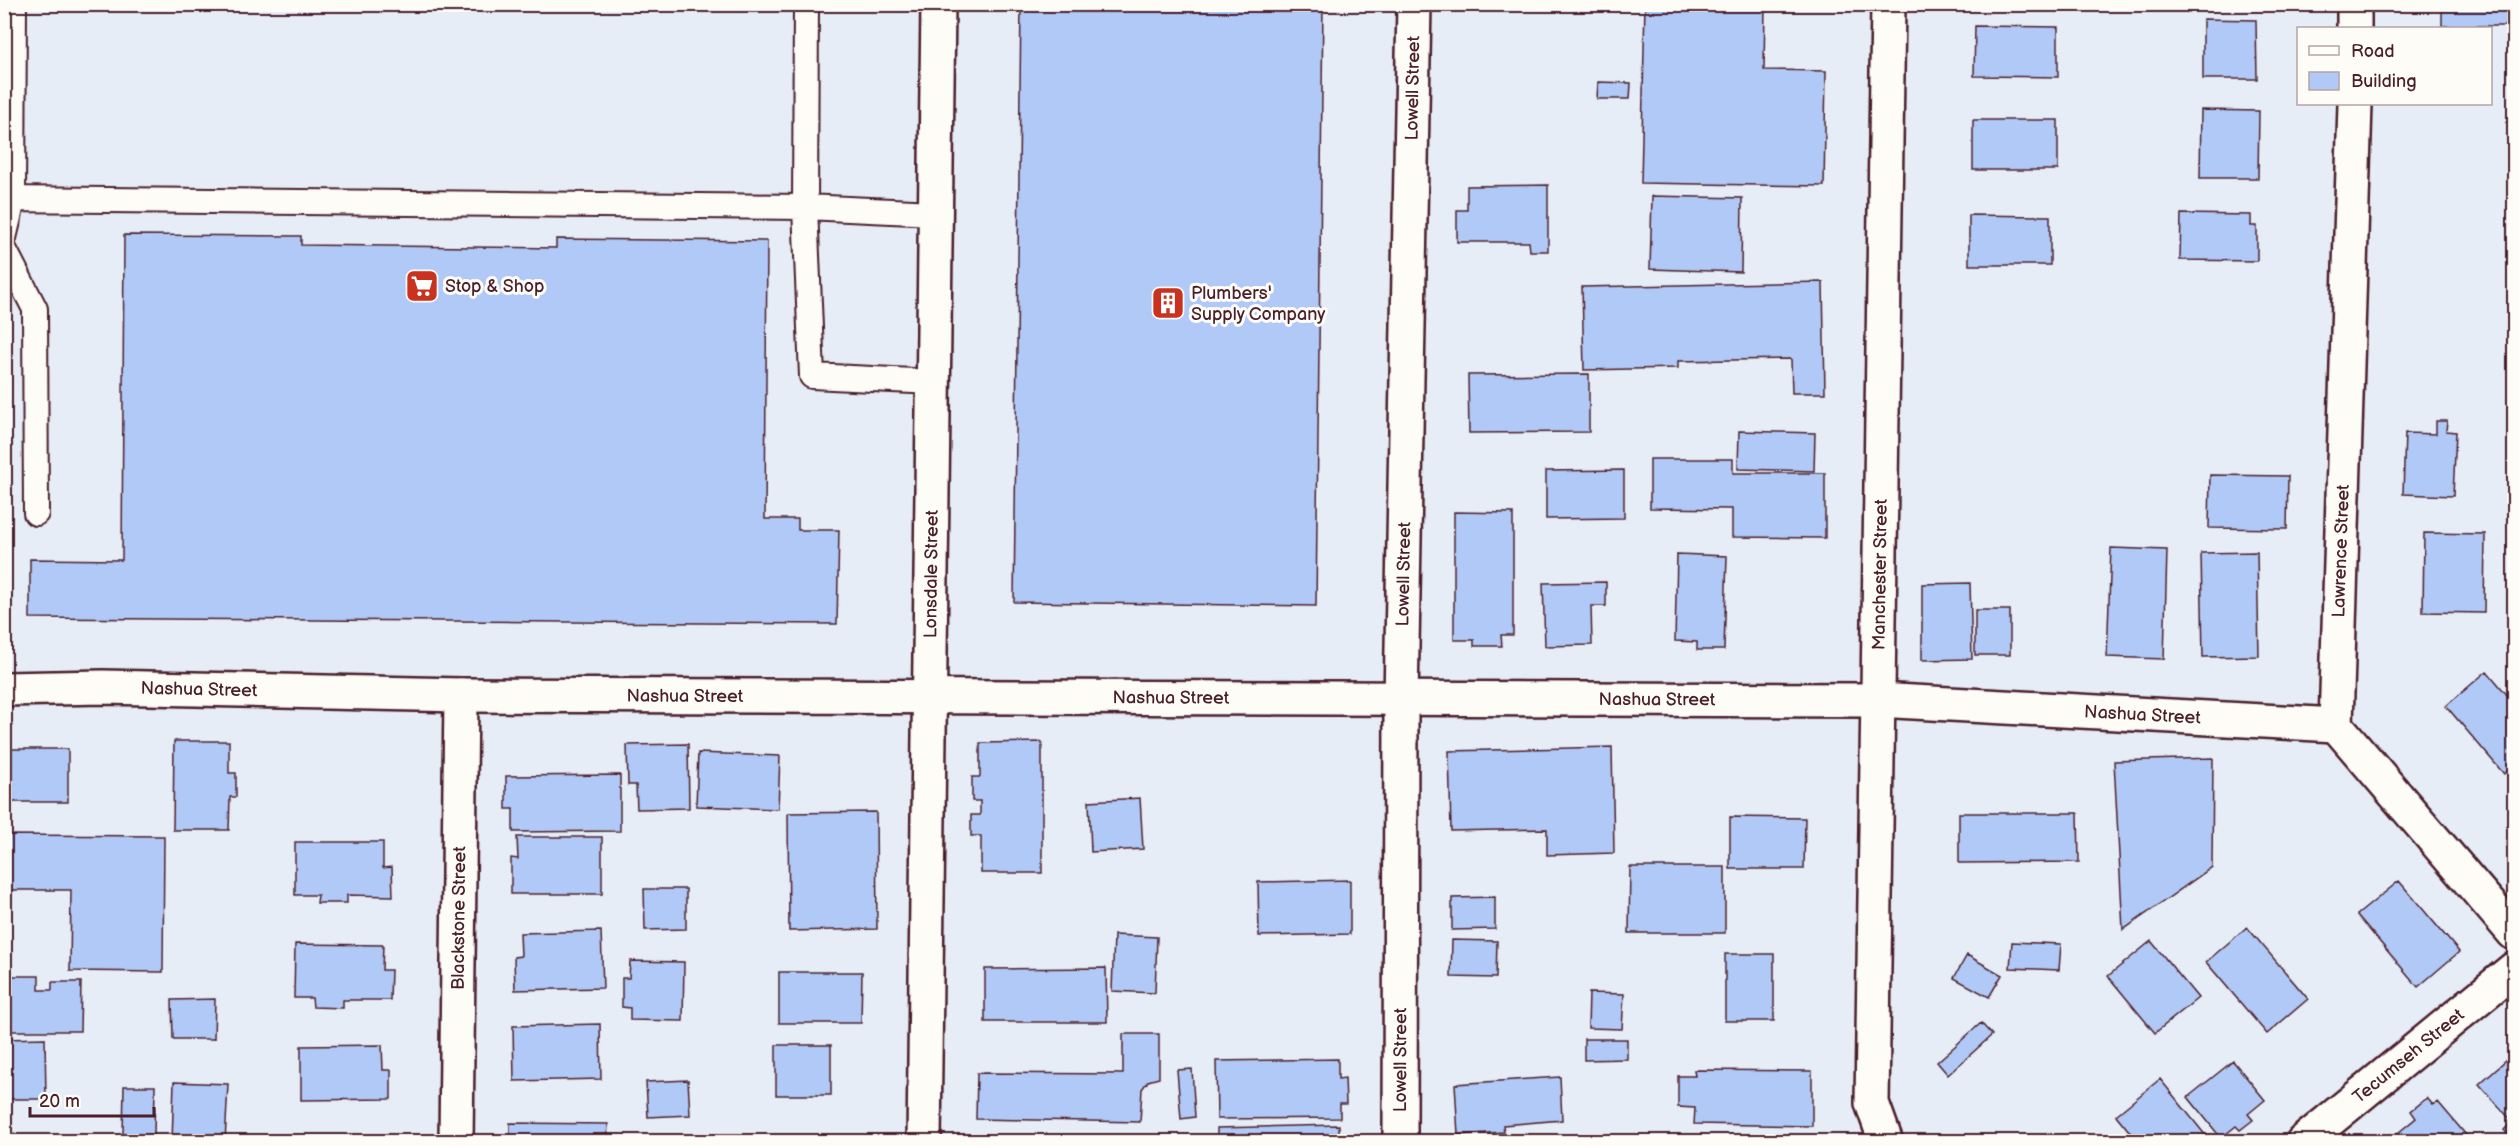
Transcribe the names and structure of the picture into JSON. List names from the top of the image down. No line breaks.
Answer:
{"streets":{"street":["Lowell Street","Lawrence Street","Lonsdale Street","Manchester Street","Nashua Street","Blackstone Street","Tecumseh Street"]},"crossings":[["Lowell Street","Nashua Street"],["Lawrence Street","Nashua Street"],["Lonsdale Street","Nashua Street"],["Manchester Street","Nashua Street"],["Nashua Street","Blackstone Street"]],"places":{"supermarket":["Stop & Shop"],"building":["Plumbers' Supply Company"]},"legend":["Road","Building"],"scale_bar":"20 m"}
